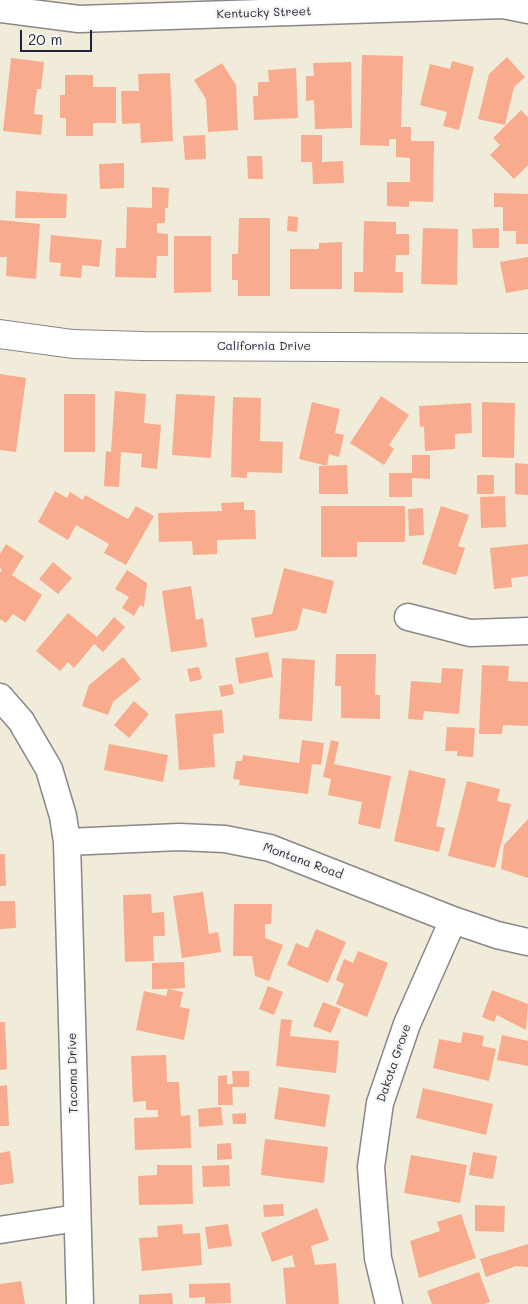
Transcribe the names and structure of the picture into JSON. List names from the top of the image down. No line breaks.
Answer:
{"streets":{"street":["Kentucky Street","California Drive","Montana Road","Dakota Grove","Tacoma Drive"]},"crossings":[["Montana Road","Dakota Grove"],["Montana Road","Tacoma Drive"]],"scale_bar":"20 m"}
